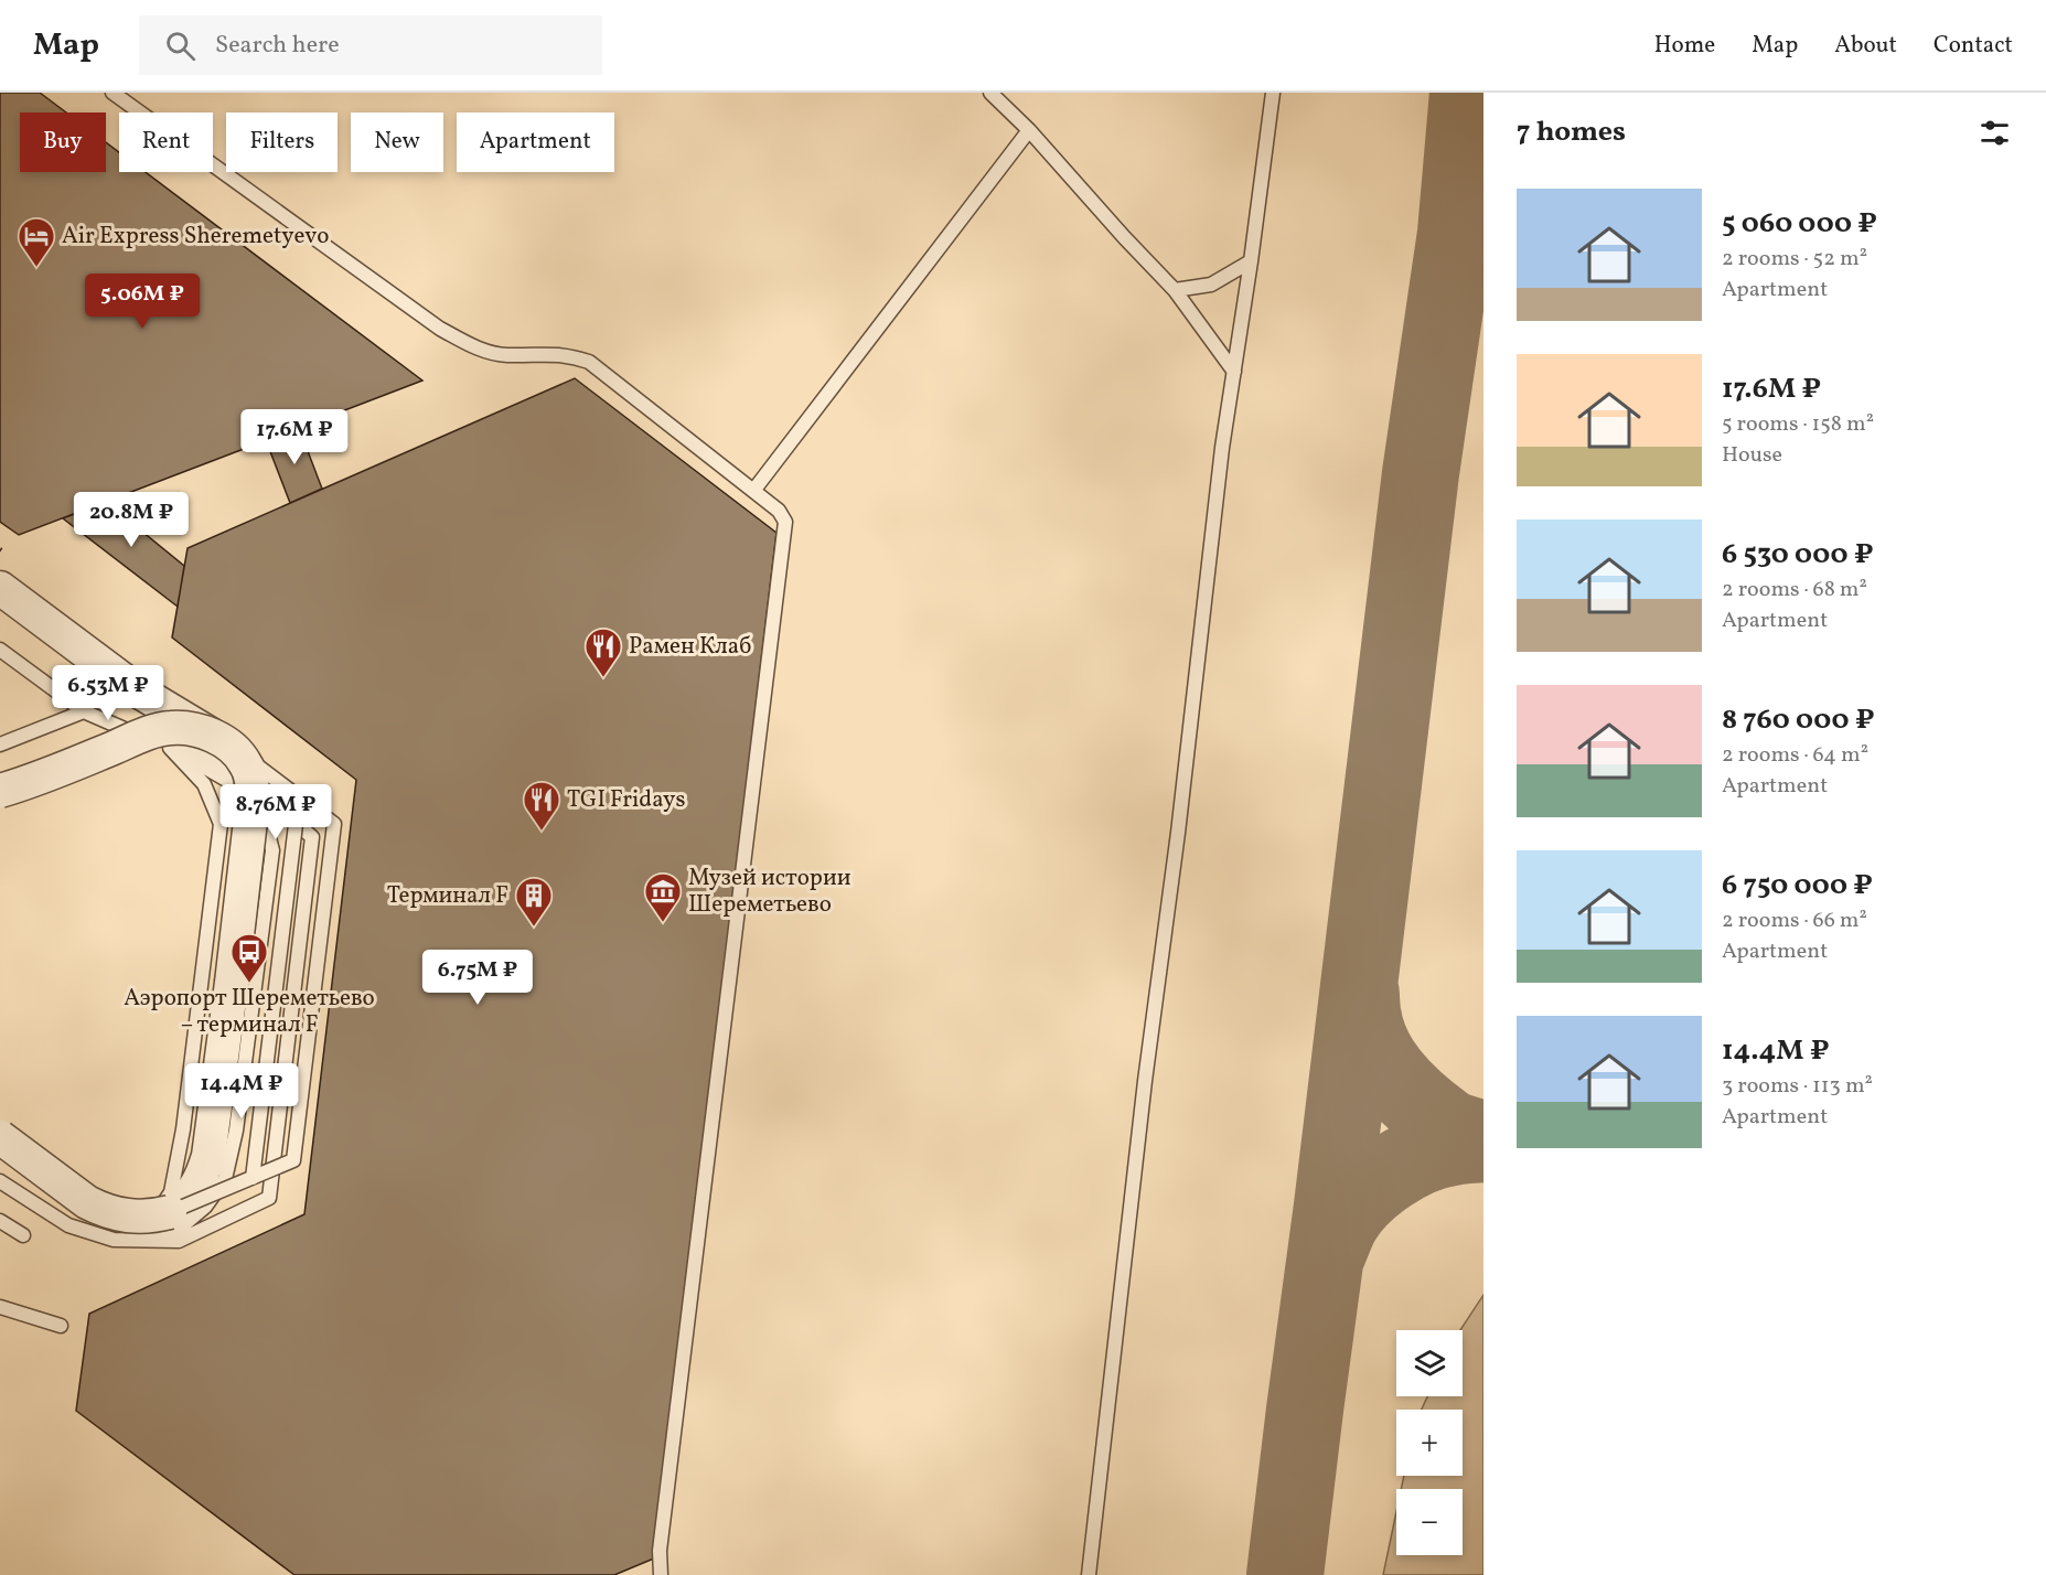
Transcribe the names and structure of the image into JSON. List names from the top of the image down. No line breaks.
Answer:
{"places":{"hotel":["Air Express Sheremetyevo"],"restaurant":["Рамен Клаб","TGI Fridays"],"museum":["Музей истории Шереметьево"],"building":["Терминал F"],"bus stop":["Аэропорт Шереметьево – терминал F"]},"page":{"header":"Map","search":"Search here","nav":["Home","Map","About","Contact"],"heading":"7 homes","chip":["Buy","Rent","Filters","New","Apartment"],"list":[{"name":"5 060 000 ₽","note":"2 rooms · 52 m² · Apartment"},{"name":"17.6M ₽","note":"5 rooms · 158 m² · House"},{"name":"6 530 000 ₽","note":"2 rooms · 68 m² · Apartment"},{"name":"8 760 000 ₽","note":"2 rooms · 64 m² · Apartment"},{"name":"6 750 000 ₽","note":"2 rooms · 66 m² · Apartment"},{"name":"14.4M ₽","note":"3 rooms · 113 m² · Apartment"}],"price":["5.06M ₽","17.6M ₽","20.8M ₽","6.53M ₽","8.76M ₽","6.75M ₽","14.4M ₽"],"map_buttons":["+","−"]}}
